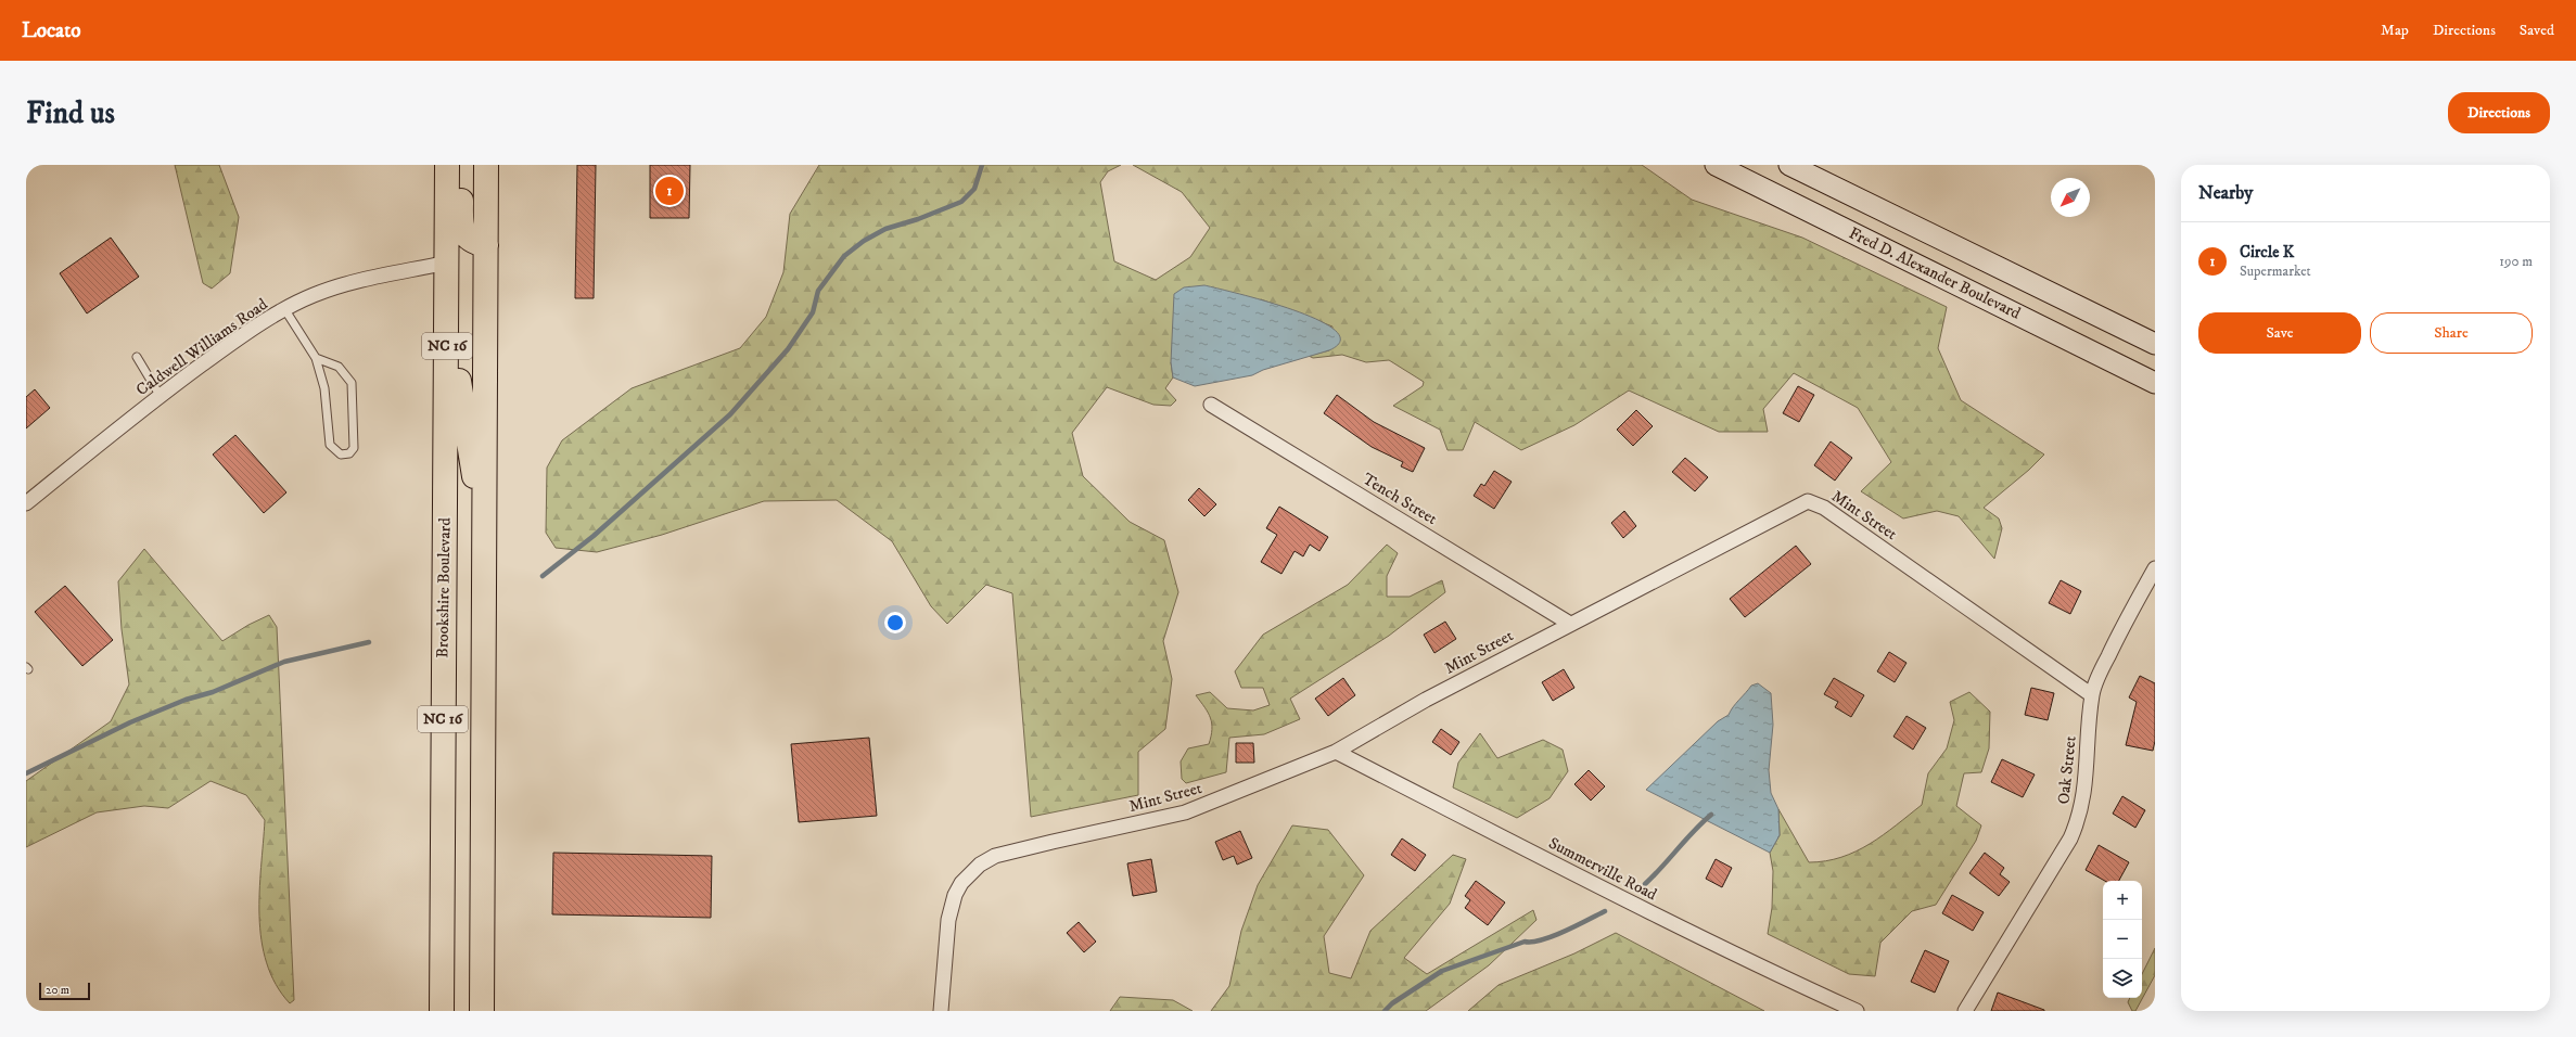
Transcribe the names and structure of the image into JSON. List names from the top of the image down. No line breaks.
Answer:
{"streets":{"highway":["NC 16","Brookshire Boulevard"],"main road":["Fred D. Alexander Boulevard"],"street":["Caldwell Williams Road","Tench Street","Mint Street","Oak Street","Summerville Road"]},"crossings":[["Caldwell Williams Road","Brookshire Boulevard"],["Tench Street","Mint Street"],["Mint Street","Oak Street"],["Mint Street","Summerville Road"]],"scale_bar":"20 m","north":"bottom left","page":{"header":"Locato","nav":["Map","Directions","Saved"],"buttons":["Directions",["Save","Share"]],"title":"Find us","heading":"Nearby","pins":"1","list":[{"mark":"1","name":"Circle K","note":"Supermarket","value":"190 m"}],"map_buttons":["+","−"],"scale":"20 m"}}
